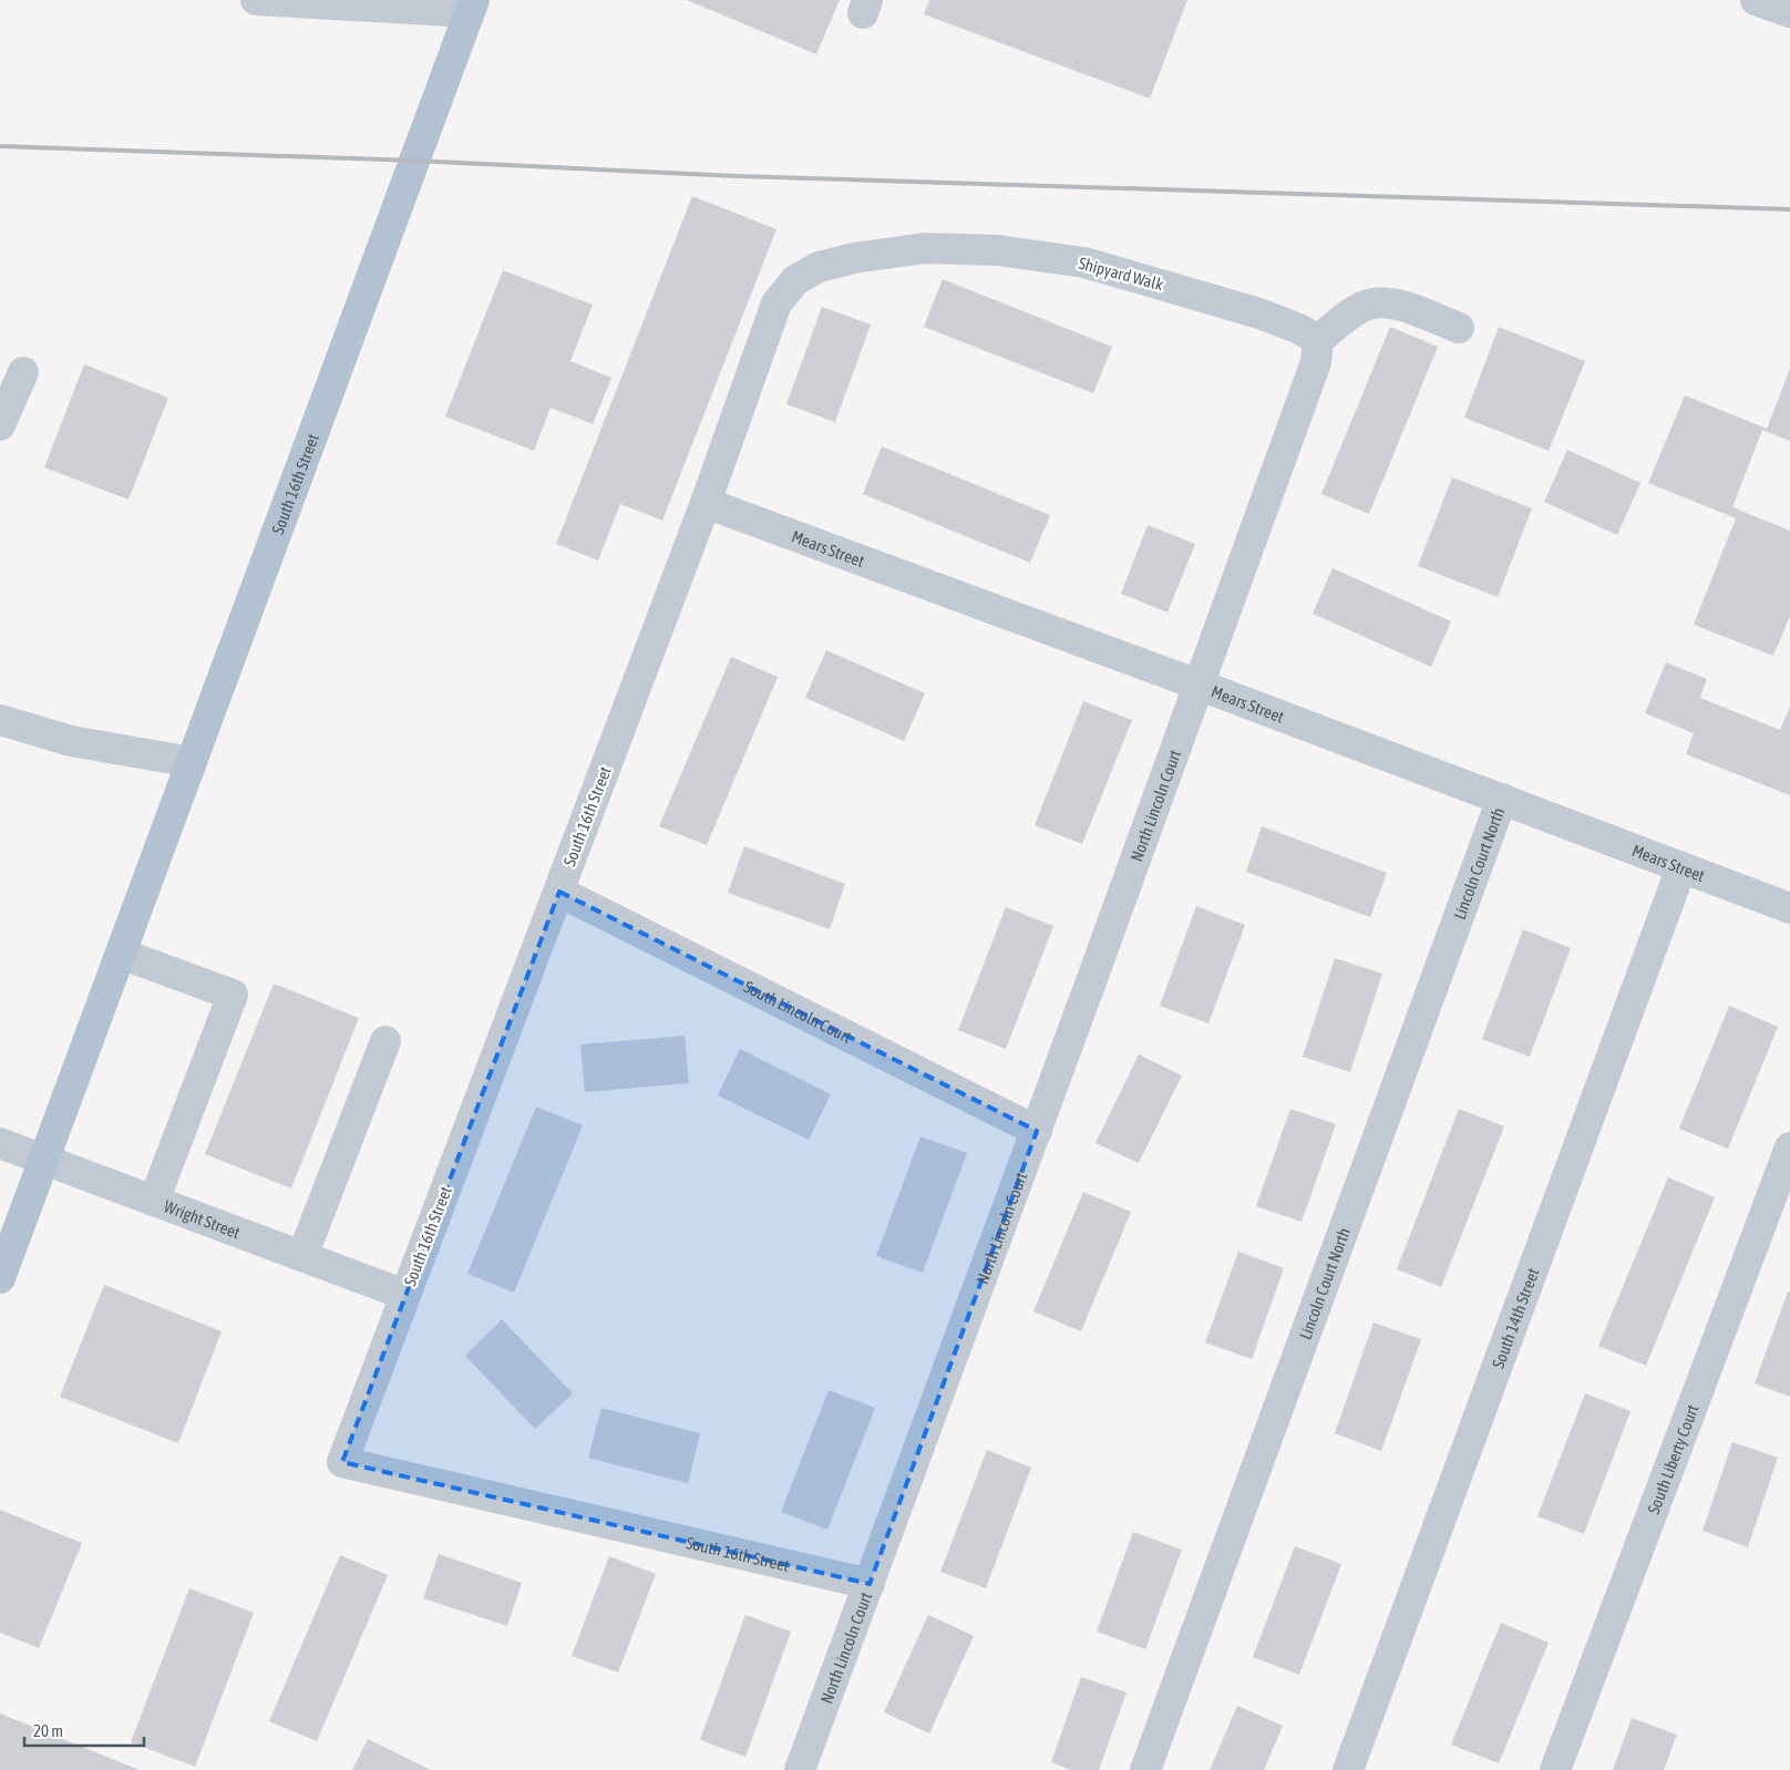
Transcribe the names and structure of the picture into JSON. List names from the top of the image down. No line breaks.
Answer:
{"streets":{"main road":["South 16th Street"],"street":["Shipyard Walk","Mears Street","North Lincoln Court","Lincoln Court North","South Lincoln Court","Wright Street","South 14th Street","South Liberty Court"]},"crossings":[["Shipyard Walk","South 16th Street"],["Shipyard Walk","Mears Street"],["South 16th Street","Mears Street"],["South 16th Street","North Lincoln Court"],["South 16th Street","South Lincoln Court"],["South 16th Street","Wright Street"],["Mears Street","North Lincoln Court"],["Mears Street","Lincoln Court North"],["Mears Street","South 14th Street"],["North Lincoln Court","South Lincoln Court"]],"scale_bar":"20 m"}
